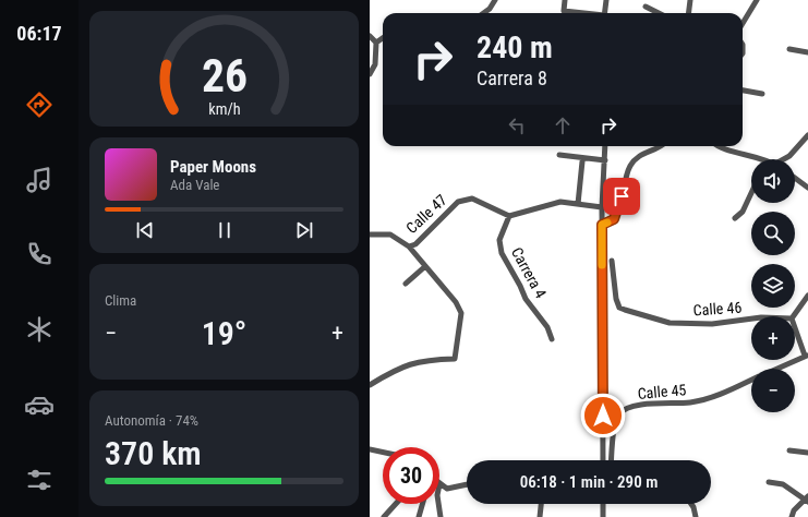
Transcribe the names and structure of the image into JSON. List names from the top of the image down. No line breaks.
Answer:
{"streets":{"street":["Calle 47","Carrera 4","Calle 46","Calle 45"]},"crossings":[["Calle 47","Carrera 4"]],"page":{"tabs":"06:17","turn":["240 m","Carrera 8"],"song":["Paper Moons","Ada Vale"],"map_buttons":["+","−"],"tile":["Clima",["Autonomía · 74%","370 km"]],"heat":["−","19°","+"],"limit":"30","trip":"06:18 · 1 min · 290 m","gauge":["26","km/h"]}}
